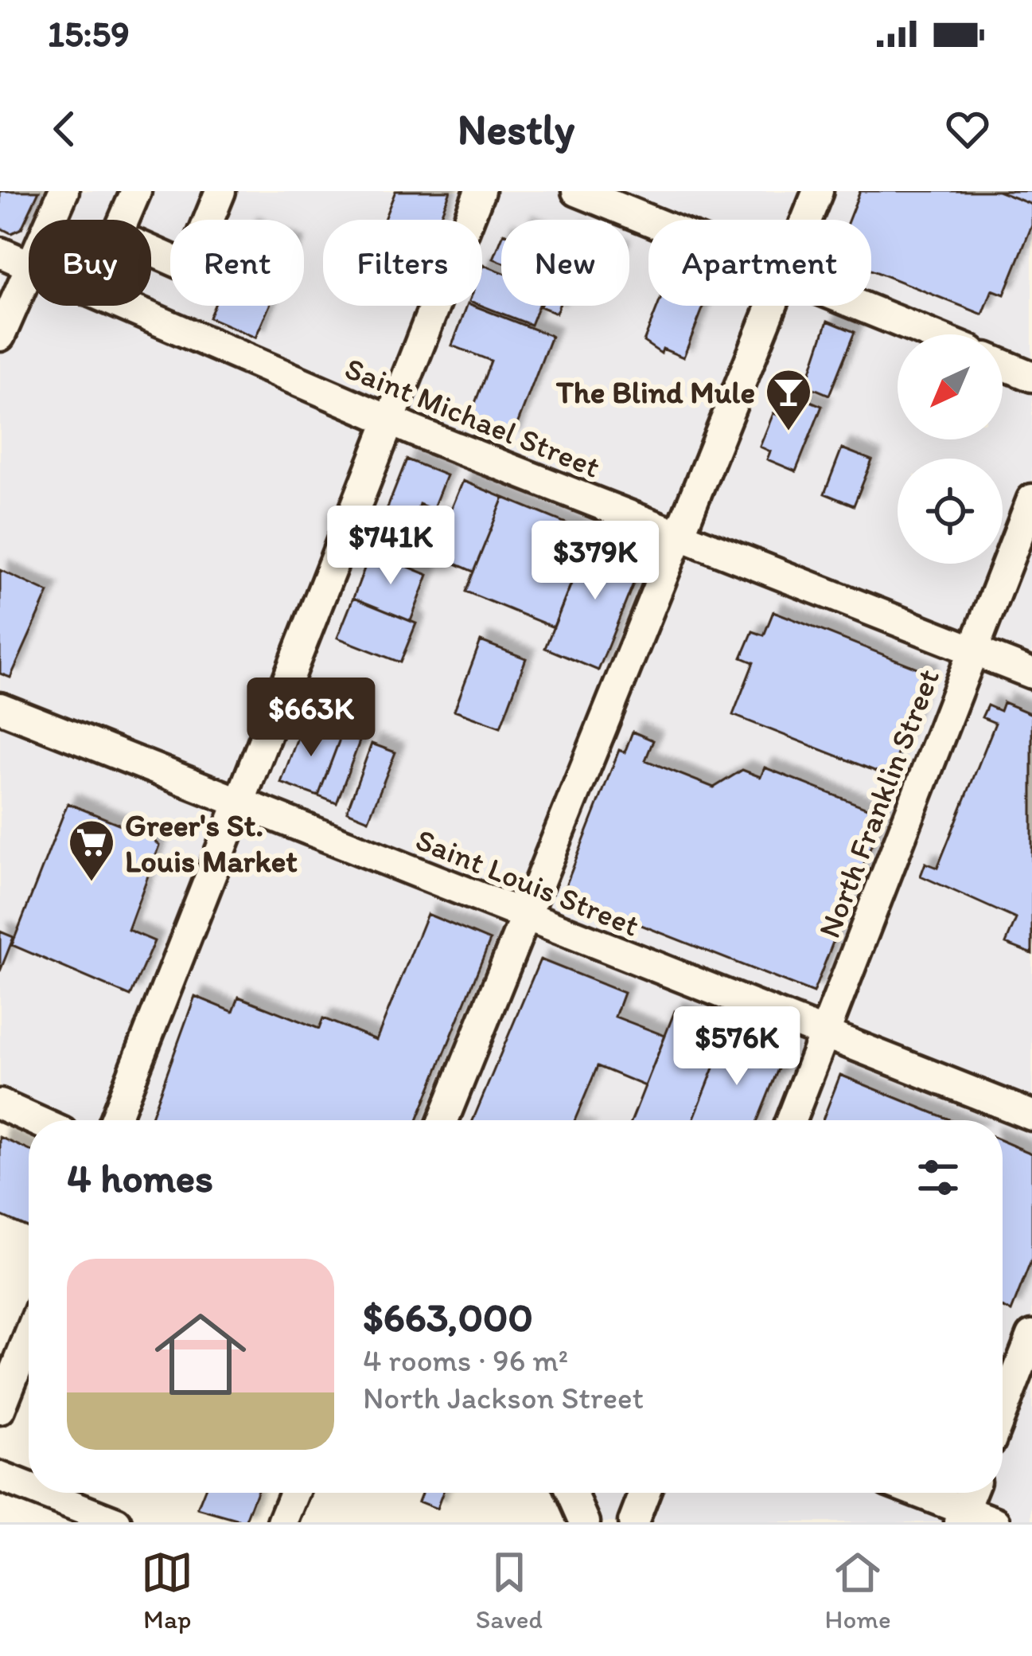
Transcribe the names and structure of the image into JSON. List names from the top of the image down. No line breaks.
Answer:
{"streets":{"street":["Saint Michael Street","North Franklin Street","Saint Louis Street"]},"crossings":[["Saint Michael Street","North Franklin Street"],["North Franklin Street","Saint Louis Street"]],"places":{"bar":["The Blind Mule"],"supermarket":["Greer's St. Louis Market"]},"north":"bottom left","page":{"status":"15:59","header":"Nestly","chip":["Buy","Rent","Filters","New","Apartment"],"price":["$741K","$379K","$663K","$576K"],"heading":"4 homes","list":[{"name":"$663,000","note":"4 rooms · 96 m² · North Jackson Street"}],"tabs":["Map","Saved","Home"]}}
